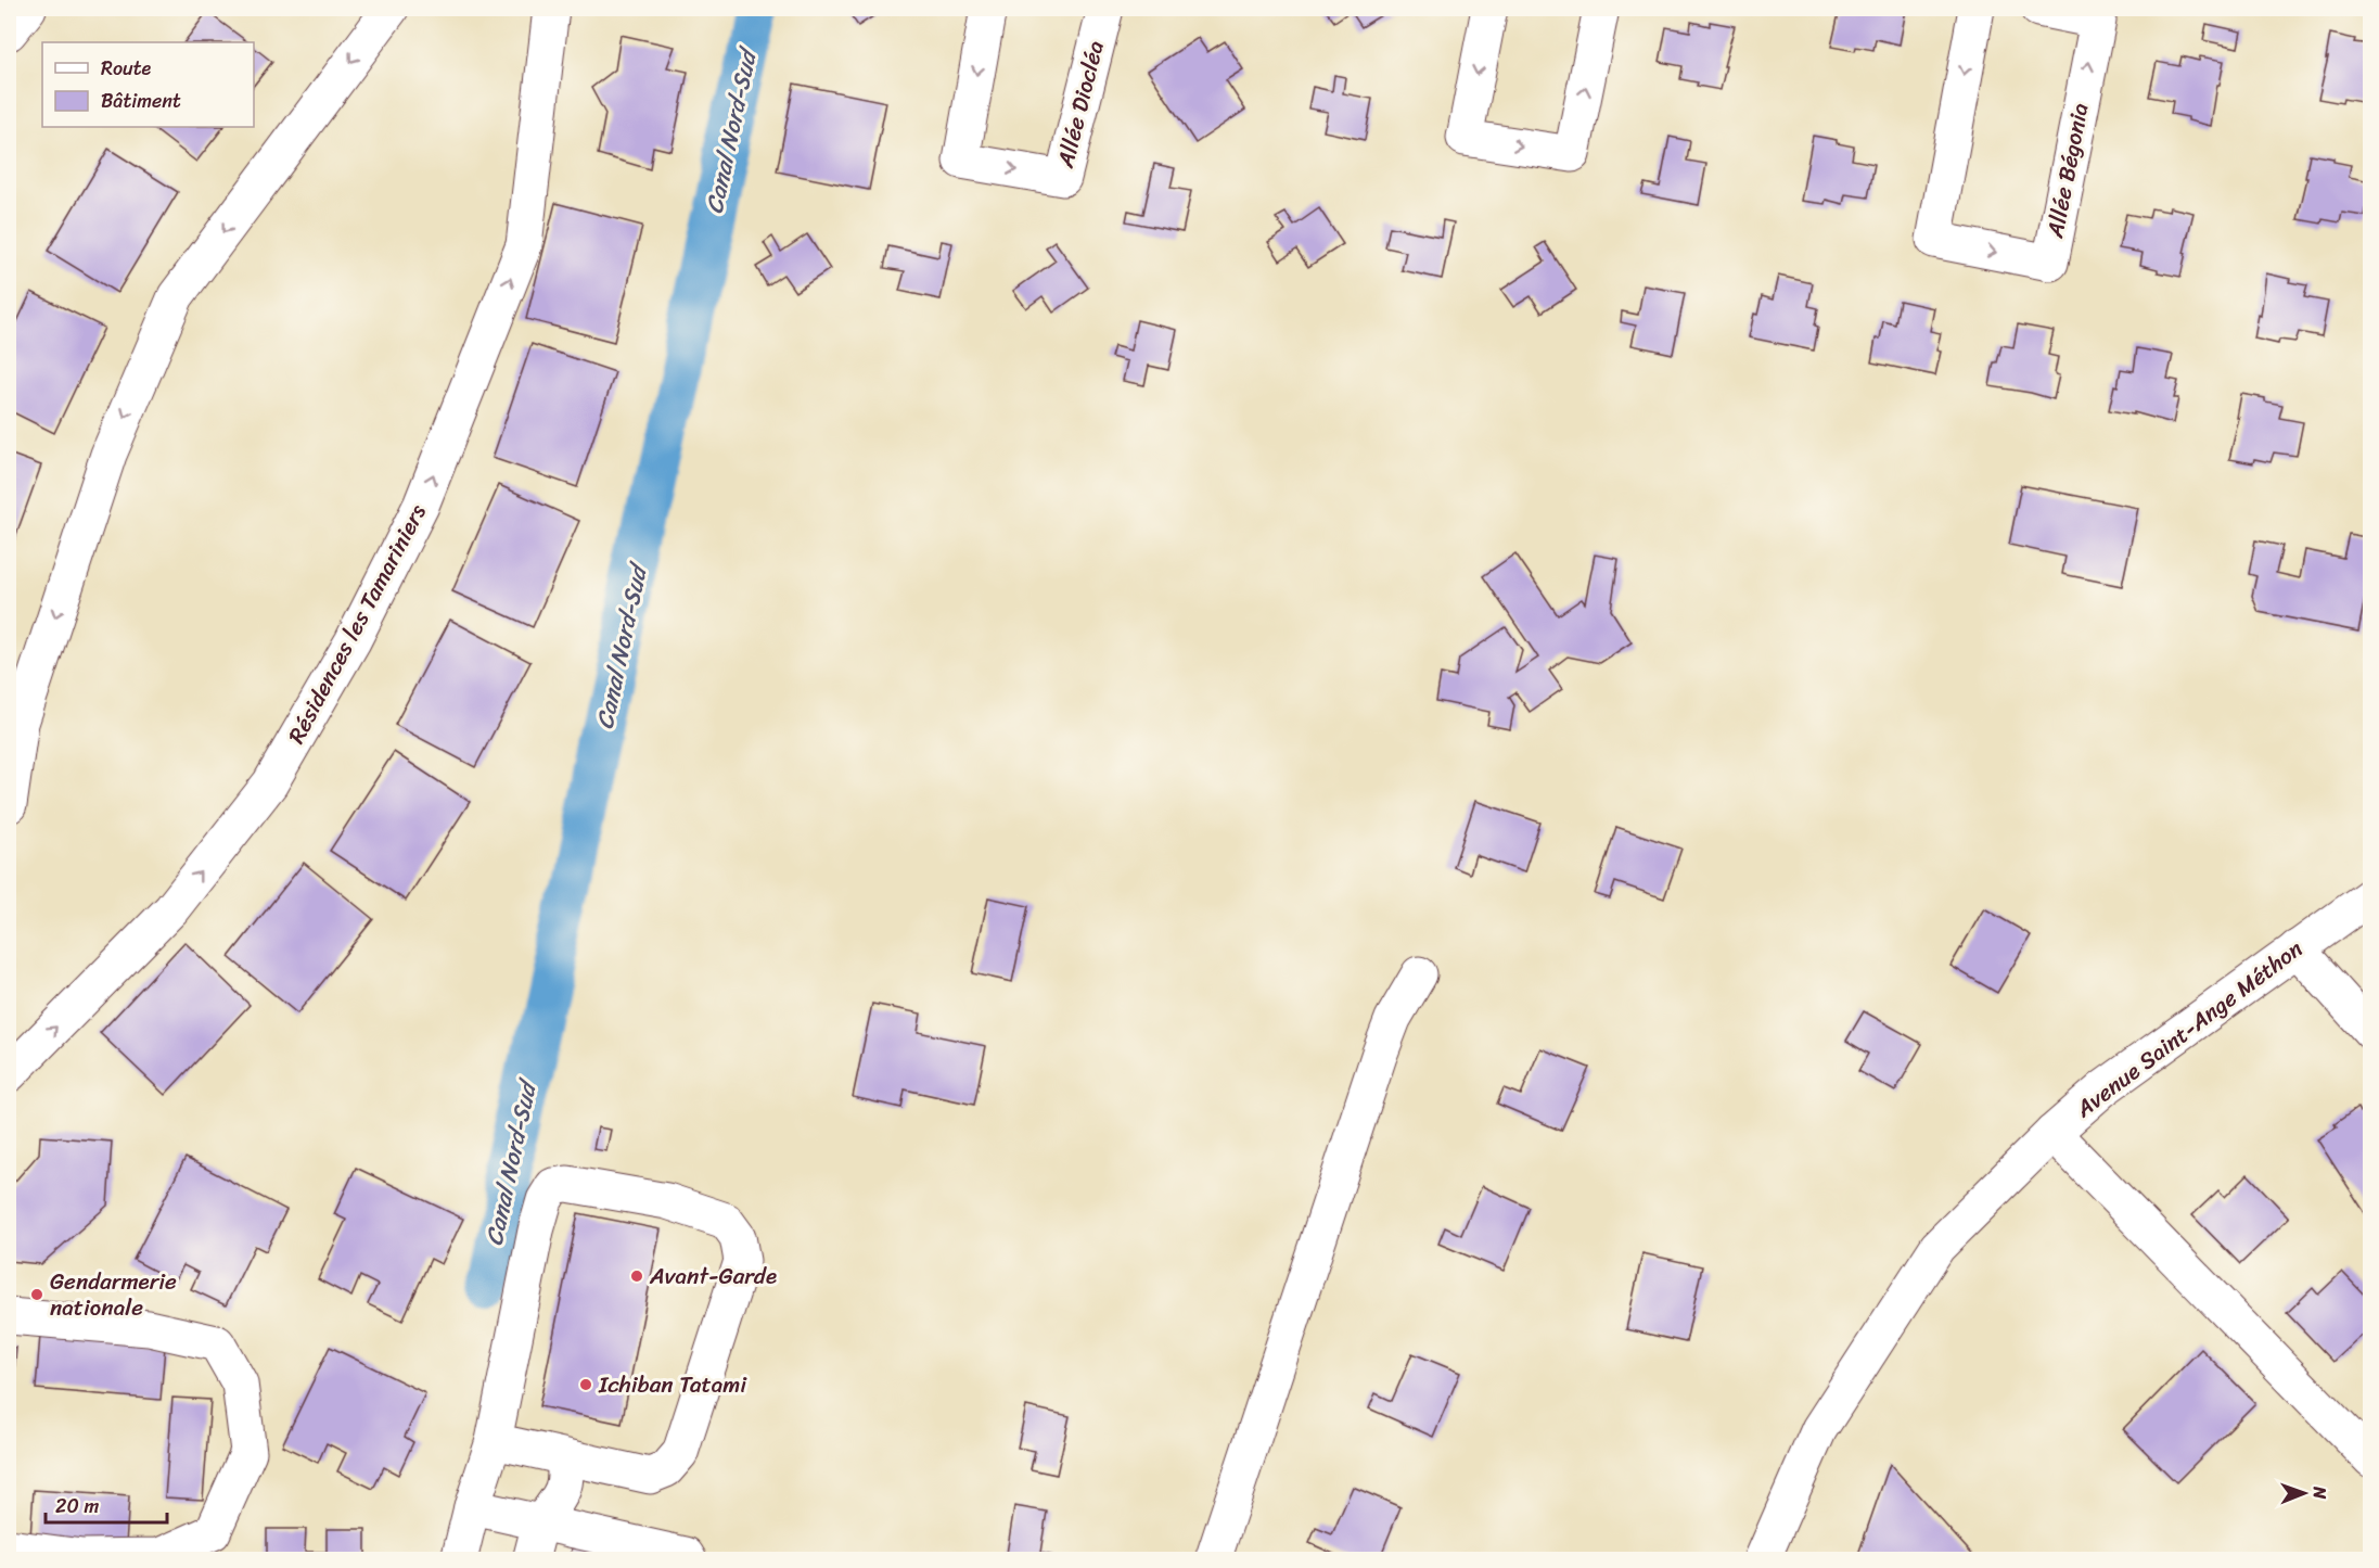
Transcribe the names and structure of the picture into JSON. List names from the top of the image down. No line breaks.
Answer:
{"streets":{"street":["Allée Diocléa","Allée Bégonia","Résidences les Tamariniers","Avenue Saint-Ange Méthon"]},"water":["Canal Nord-Sud"],"places":["Avant-Garde","Gendarmerie nationale","Ichiban Tatami"],"legend":["Route","Bâtiment"],"scale_bar":"20 m","north":"right"}
